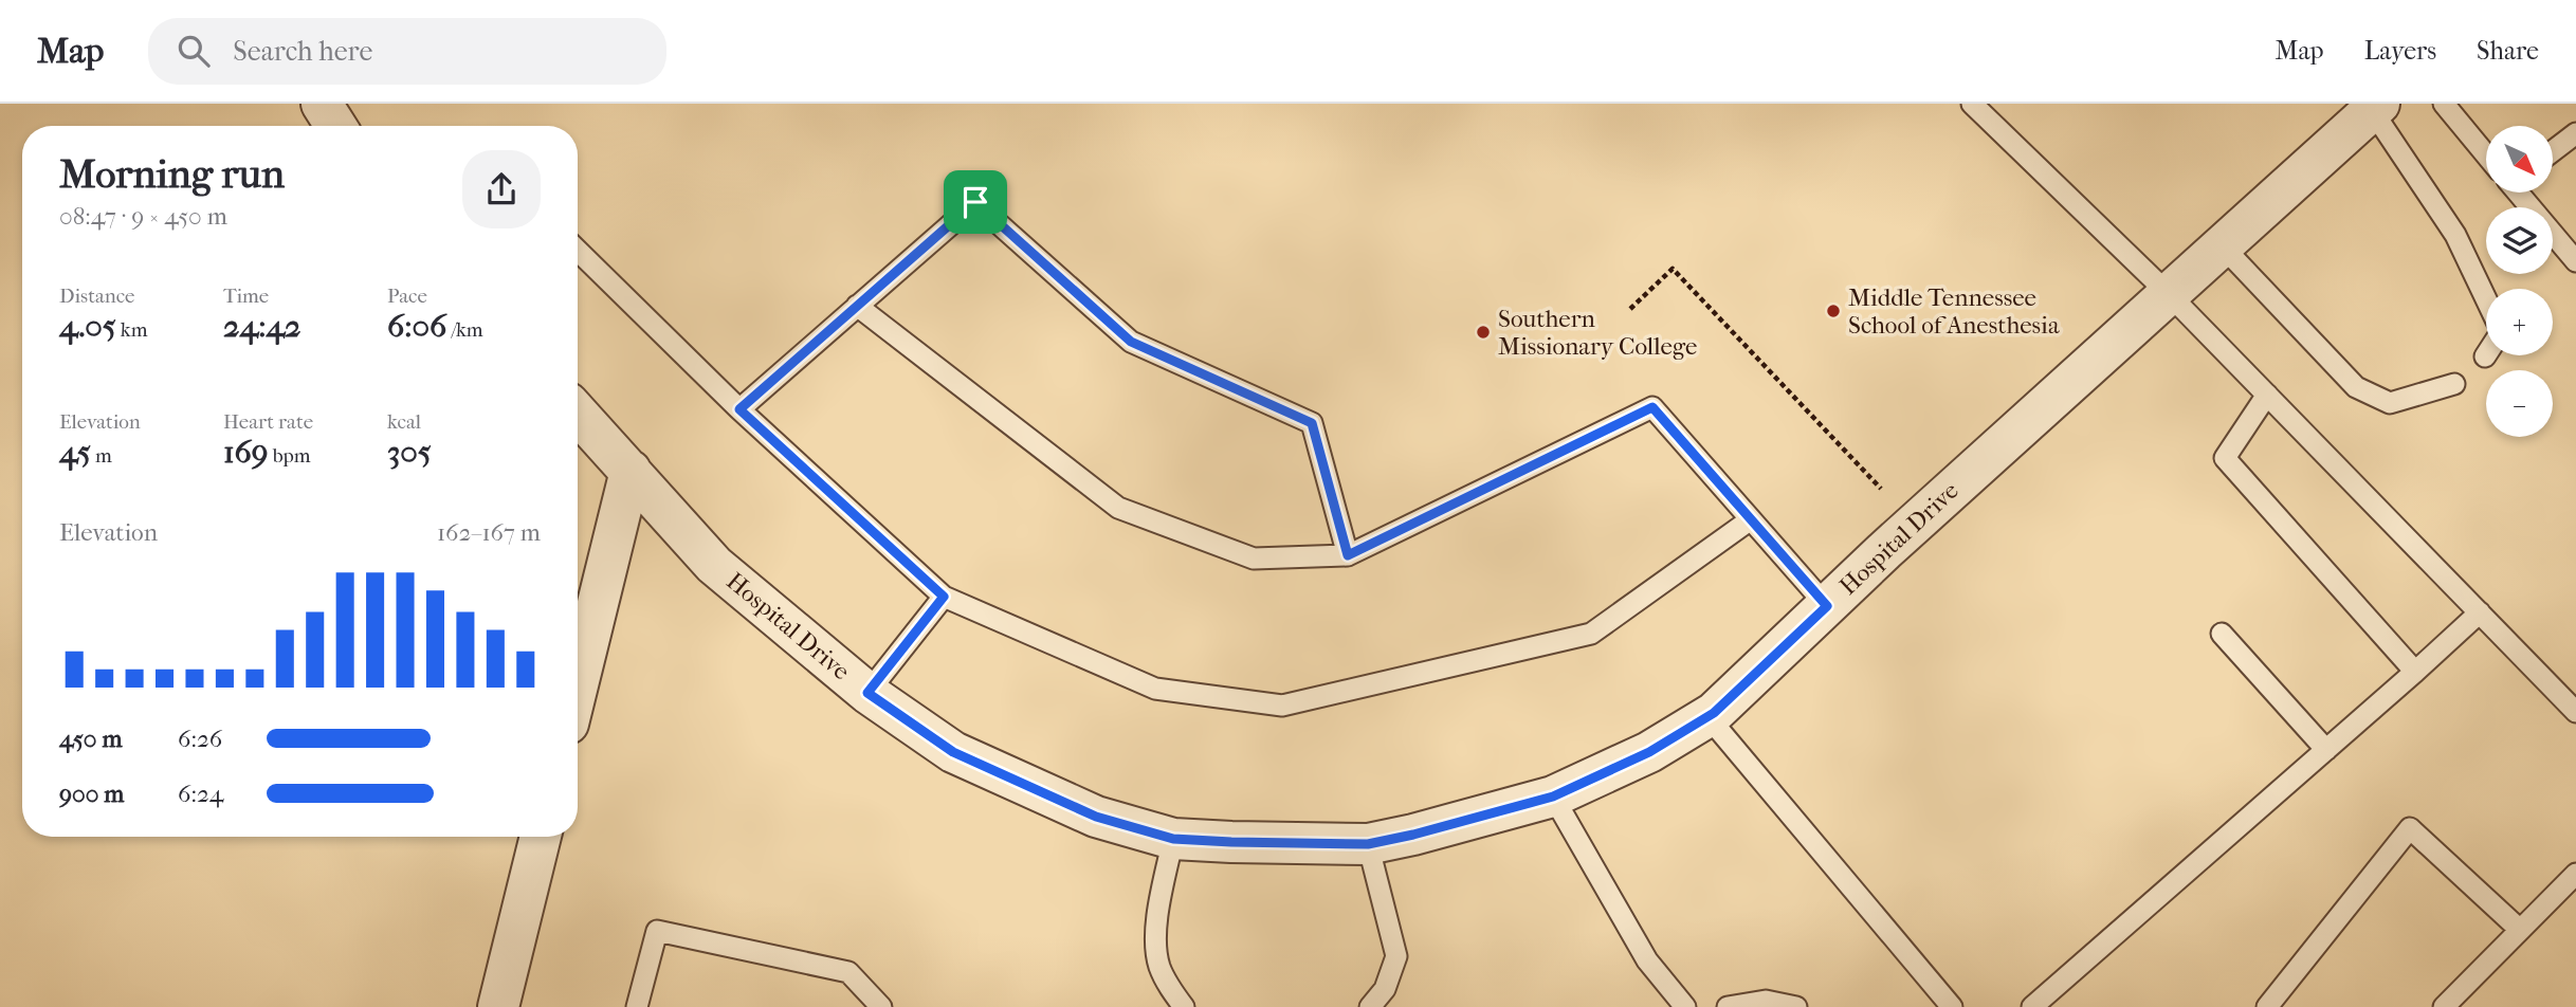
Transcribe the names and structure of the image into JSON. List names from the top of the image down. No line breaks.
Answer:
{"streets":{"street":["Hospital Drive"]},"places":["Middle Tennessee School of Anesthesia","Southern Missionary College"],"north":"bottom right","page":{"header":"Map","search":"Search here","nav":["Map","Layers","Share"],"map_buttons":["+","−"],"heading":["Morning run","08:47 · 9 × 450 m"],"stats":[["Distance","4.05 km"],["Time","24:42"],["Pace","6:06 /km"],["Elevation","45 m"],["Heart rate","169 bpm"],["kcal","305"]],"chart":["Elevation","162–167 m"],"list":[{"name":"450 m","note":"6:26"},{"name":"900 m","note":"6:24"}]}}
